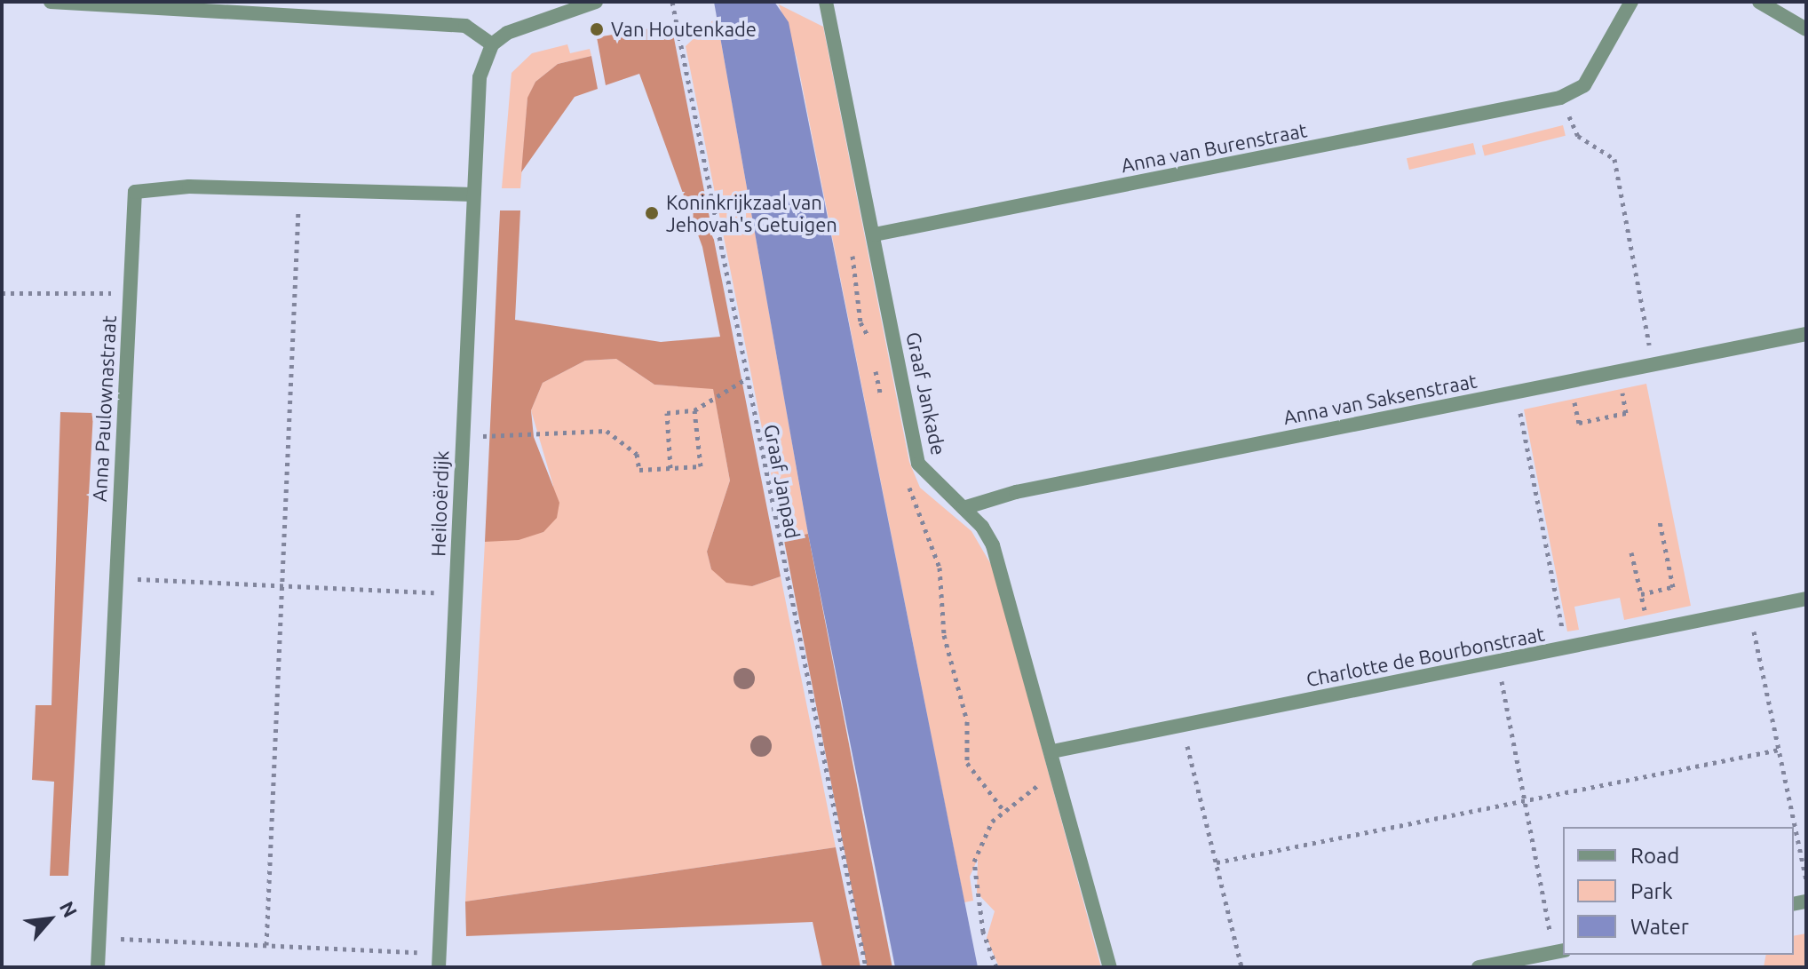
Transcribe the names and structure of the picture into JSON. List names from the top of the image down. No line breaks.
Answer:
{"streets":{"street":["Anna van Burenstraat","Graaf Jankade","Anna van Saksenstraat","Anna Paulownastraat","Heilooërdijk","Charlotte de Bourbonstraat"],"path":["Graaf Janpad"]},"crossings":[["Anna van Burenstraat","Graaf Jankade"],["Graaf Jankade","Anna van Saksenstraat"],["Graaf Jankade","Charlotte de Bourbonstraat"],["Anna Paulownastraat","Heilooërdijk"]],"places":["Van Houtenkade","Koninkrijkzaal van Jehovah's Getuigen"],"legend":["Road","Park","Water"],"north":"top right"}
